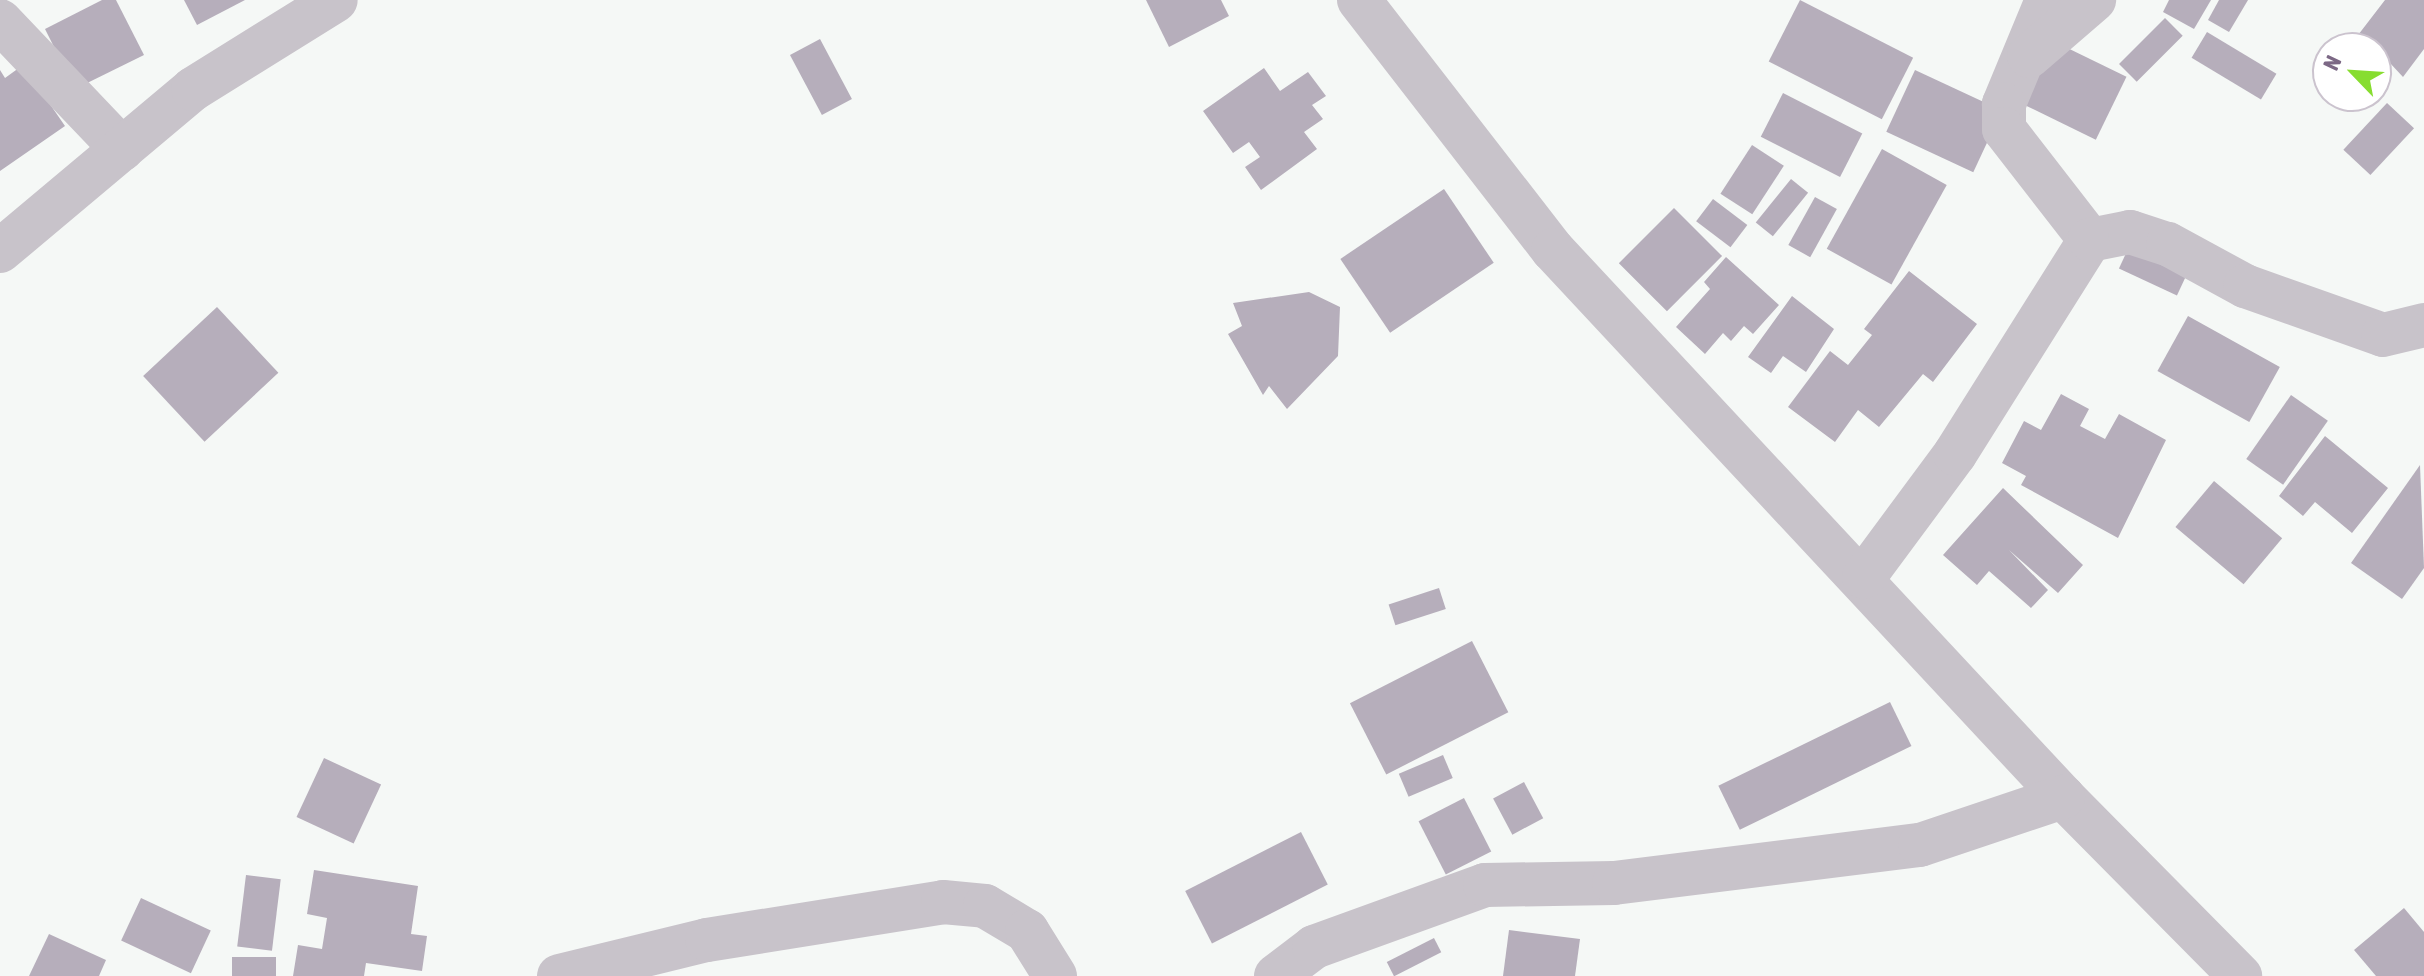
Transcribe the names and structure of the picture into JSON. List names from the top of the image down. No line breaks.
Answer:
{"north":"top left"}
